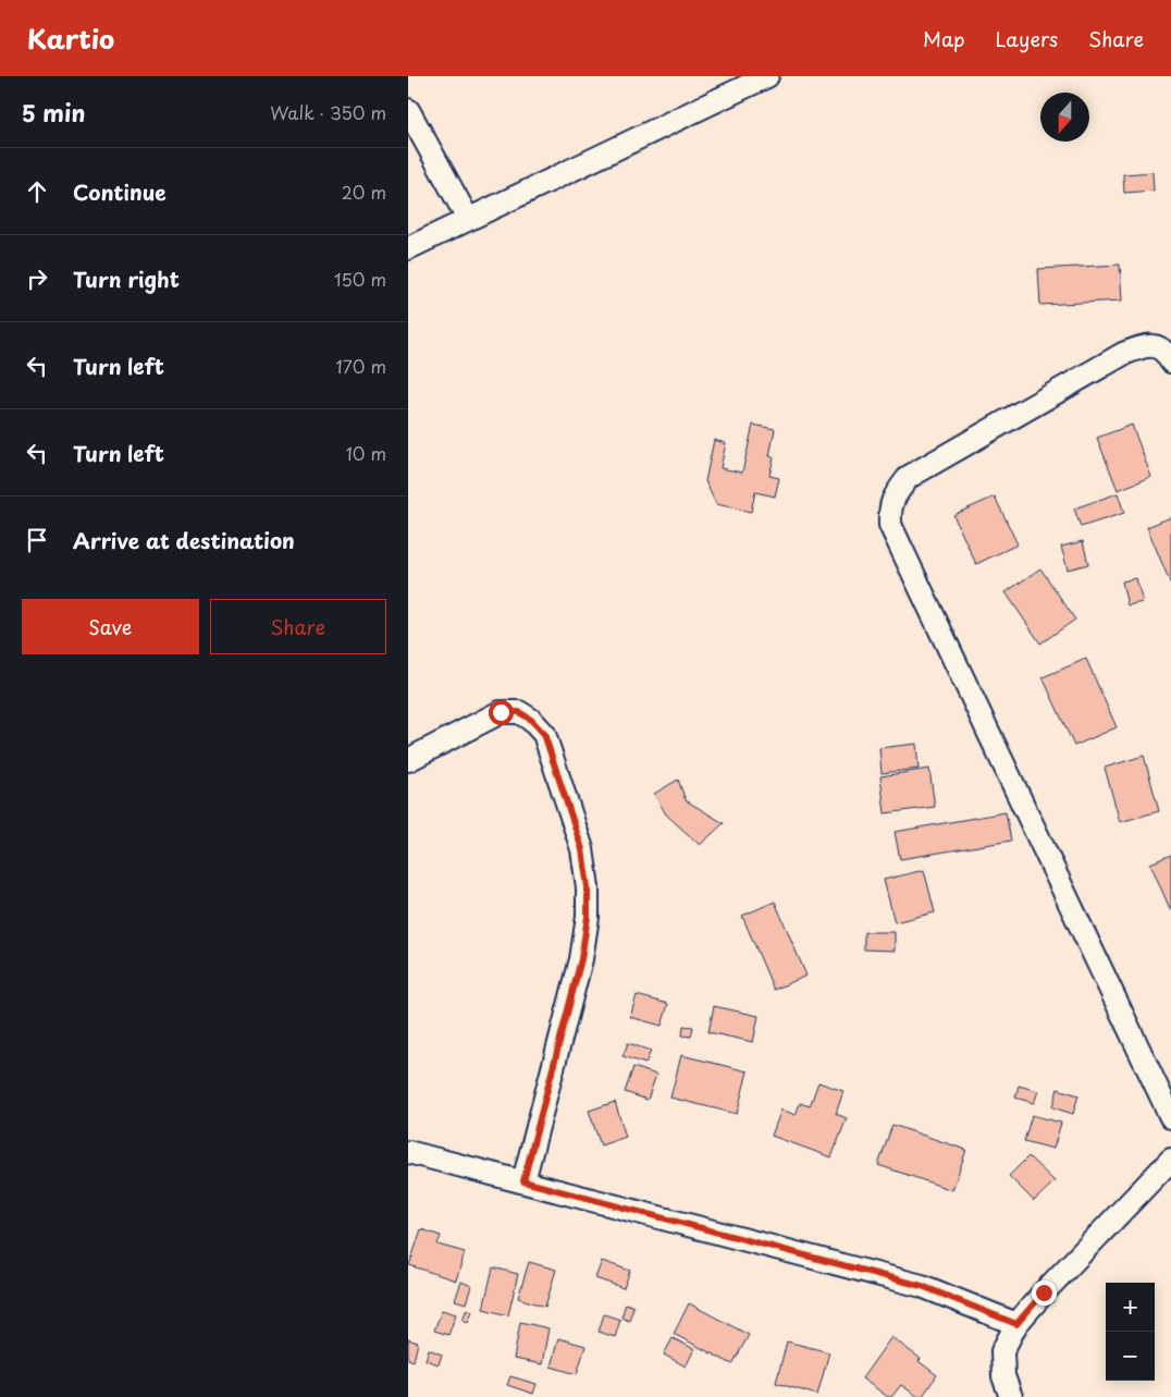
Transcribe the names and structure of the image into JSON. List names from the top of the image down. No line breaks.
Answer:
{"north":"bottom","page":{"header":"Kartio","nav":["Map","Layers","Share"],"heading":["5 min","Walk · 350 m"],"list":[["Continue","20 m"],["Turn right","150 m"],["Turn left","170 m"],["Turn left","10 m"],"Arrive at destination"],"buttons":["Save","Share"],"map_buttons":["+","−"]}}
